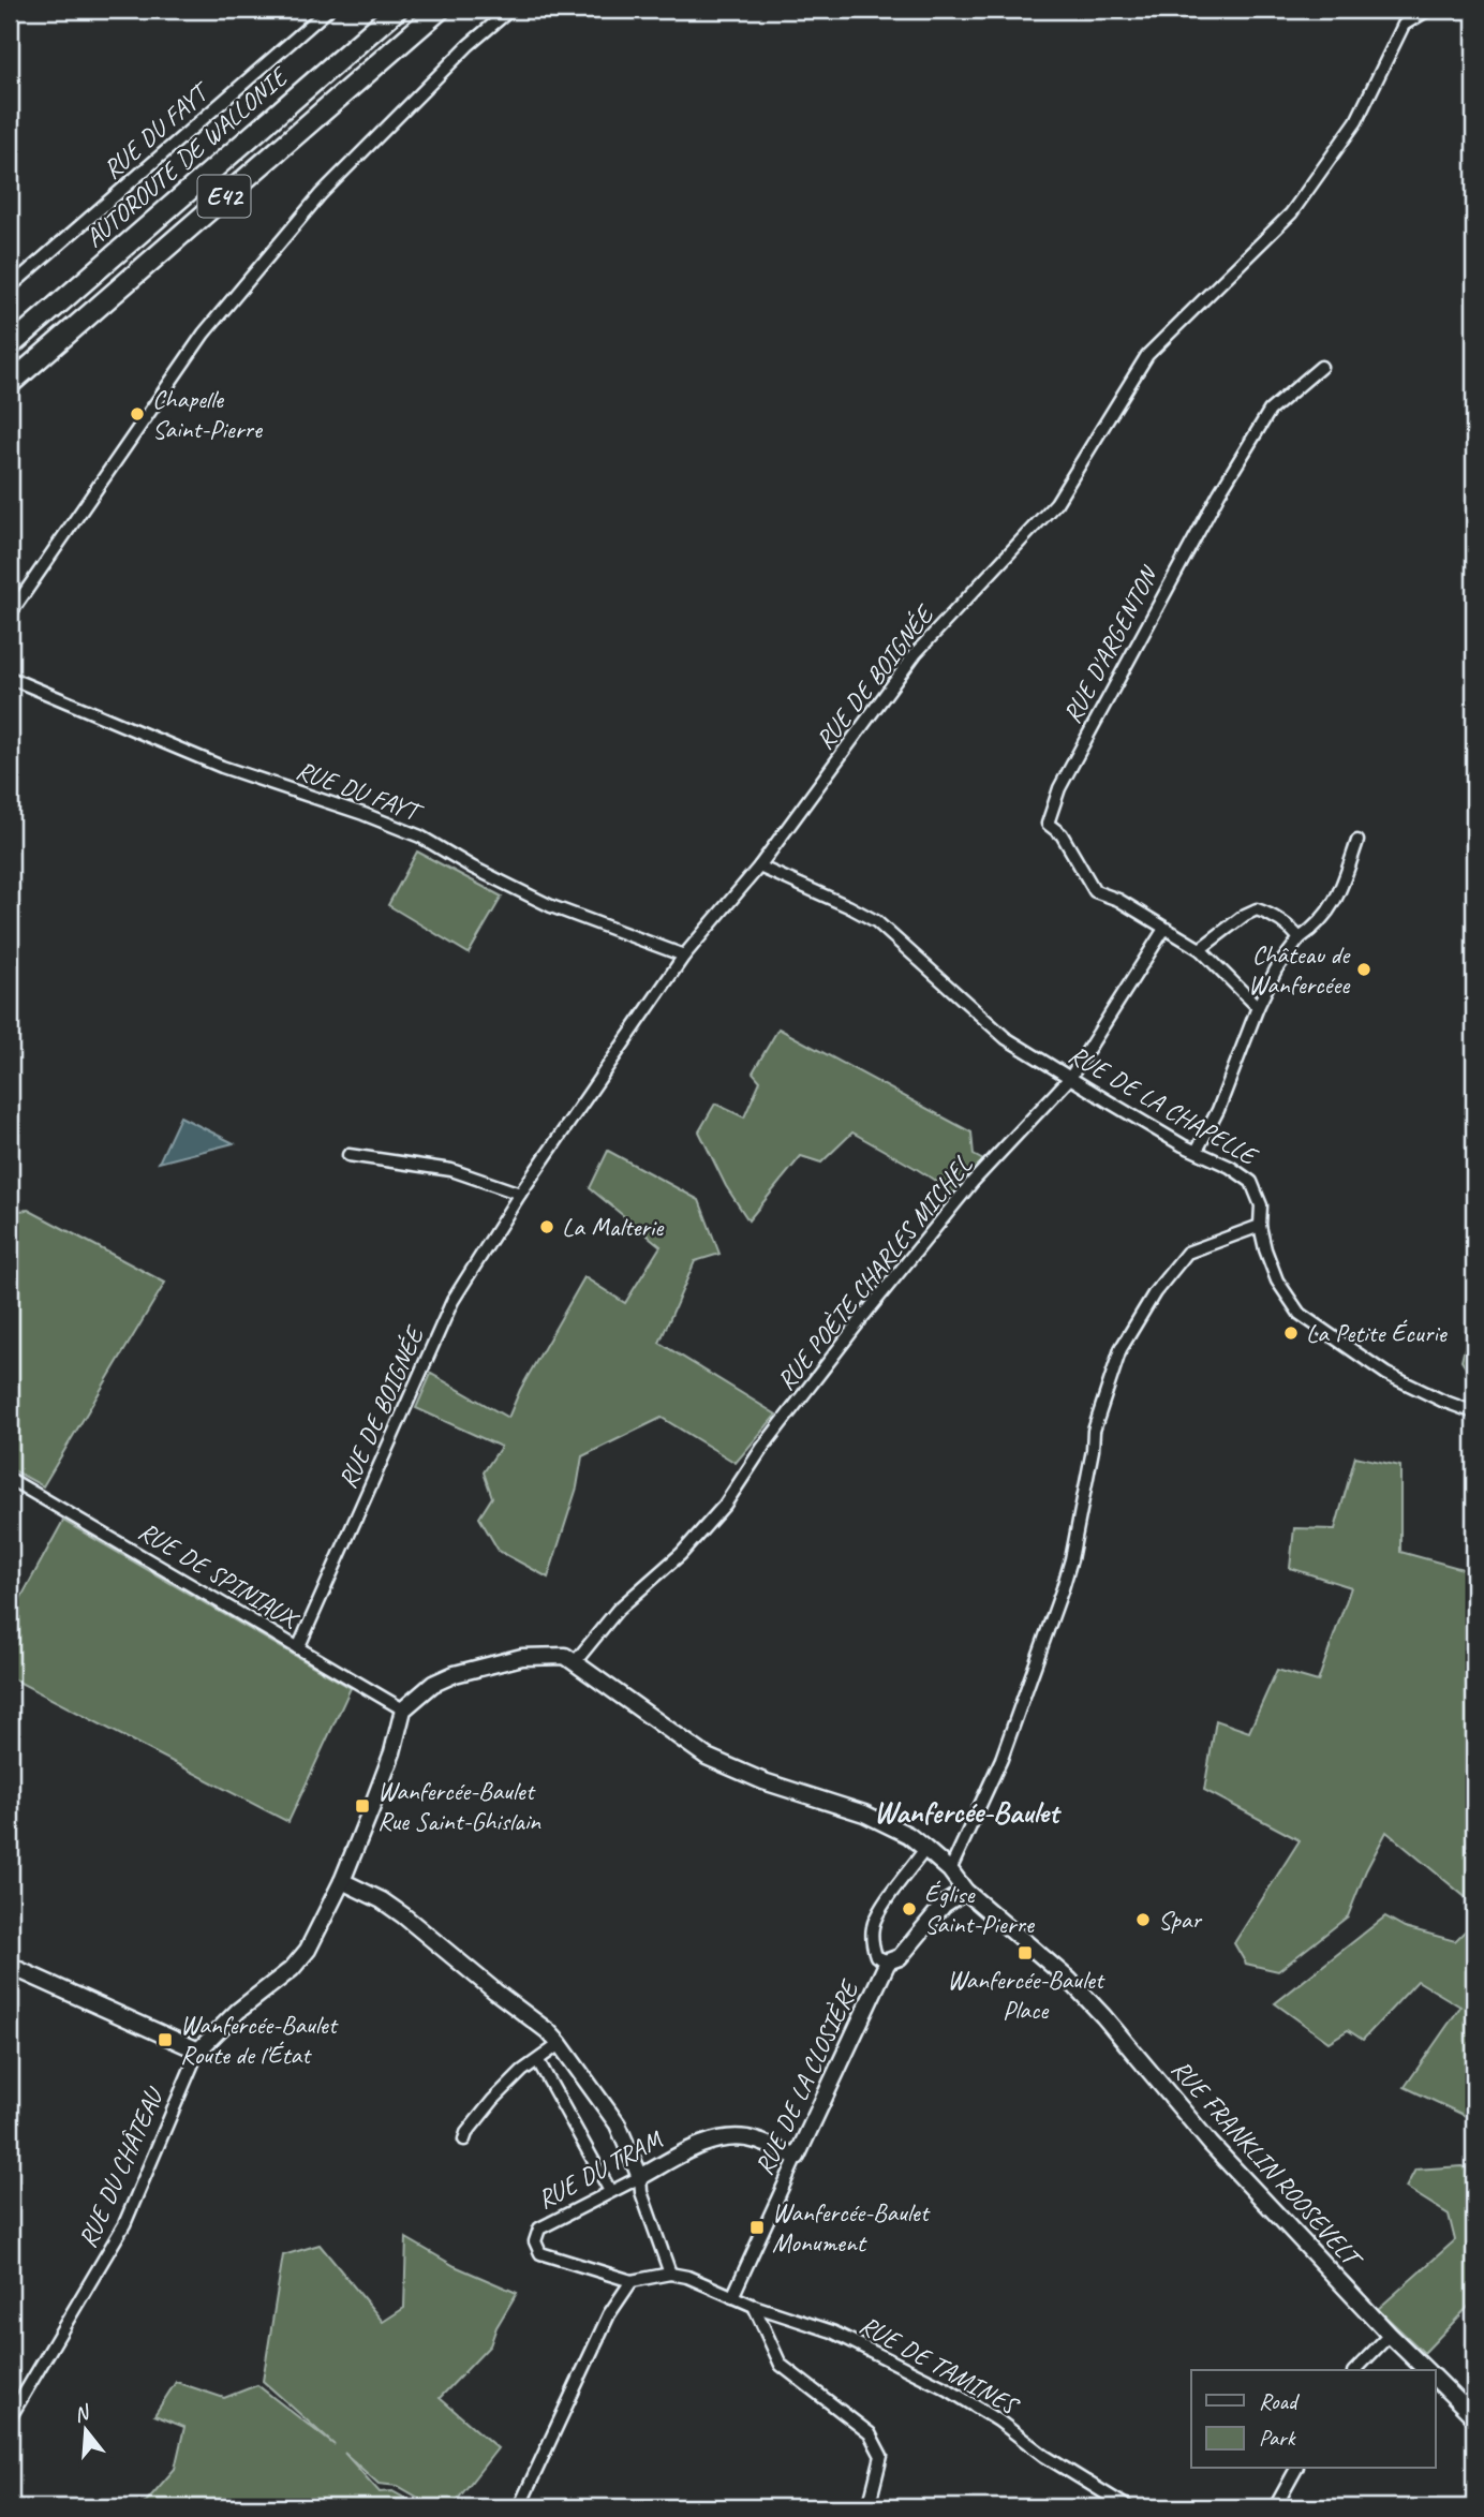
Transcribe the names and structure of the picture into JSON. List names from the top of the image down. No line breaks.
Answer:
{"streets":{"highway":["AUTOROUTE DE WALLONIE","E42"],"main road":["RUE DE LA CLOSIÈRE","RUE FRANKLIN ROOSEVELT","RUE DU TRAM"],"street":["RUE DU FAYT","RUE D'ARGENTON","RUE DE BOIGNÉE","RUE DE LA CHAPELLE","RUE POÈTE CHARLES MICHEL","RUE DE SPINIAUX","RUE DU CHÂTEAU","RUE DE TAMINES"]},"crossings":[["RUE DU FAYT","RUE DE BOIGNÉE"],["RUE D'ARGENTON","RUE POÈTE CHARLES MICHEL"],["RUE DE BOIGNÉE","RUE DE LA CHAPELLE"],["RUE DE BOIGNÉE","RUE DE SPINIAUX"],["RUE DE LA CHAPELLE","RUE POÈTE CHARLES MICHEL"],["RUE POÈTE CHARLES MICHEL","RUE FRANKLIN ROOSEVELT"],["RUE DE LA CLOSIÈRE","RUE FRANKLIN ROOSEVELT"],["RUE DE LA CLOSIÈRE","RUE DU TRAM"],["RUE DE LA CLOSIÈRE","RUE DE TAMINES"]],"districts":["Wanfercée-Baulet"],"places":{"other":["Chapelle Saint-Pierre","Château de Wanfercéee","La Malterie","La Petite Écurie","Église Saint-Pierre","Spar"],"transit":["Wanfercée-Baulet Rue Saint-Ghislain","Wanfercée-Baulet Place","Wanfercée-Baulet Route de l'État","Wanfercée-Baulet Monument"]},"legend":["Road","Park"],"north":"top"}
